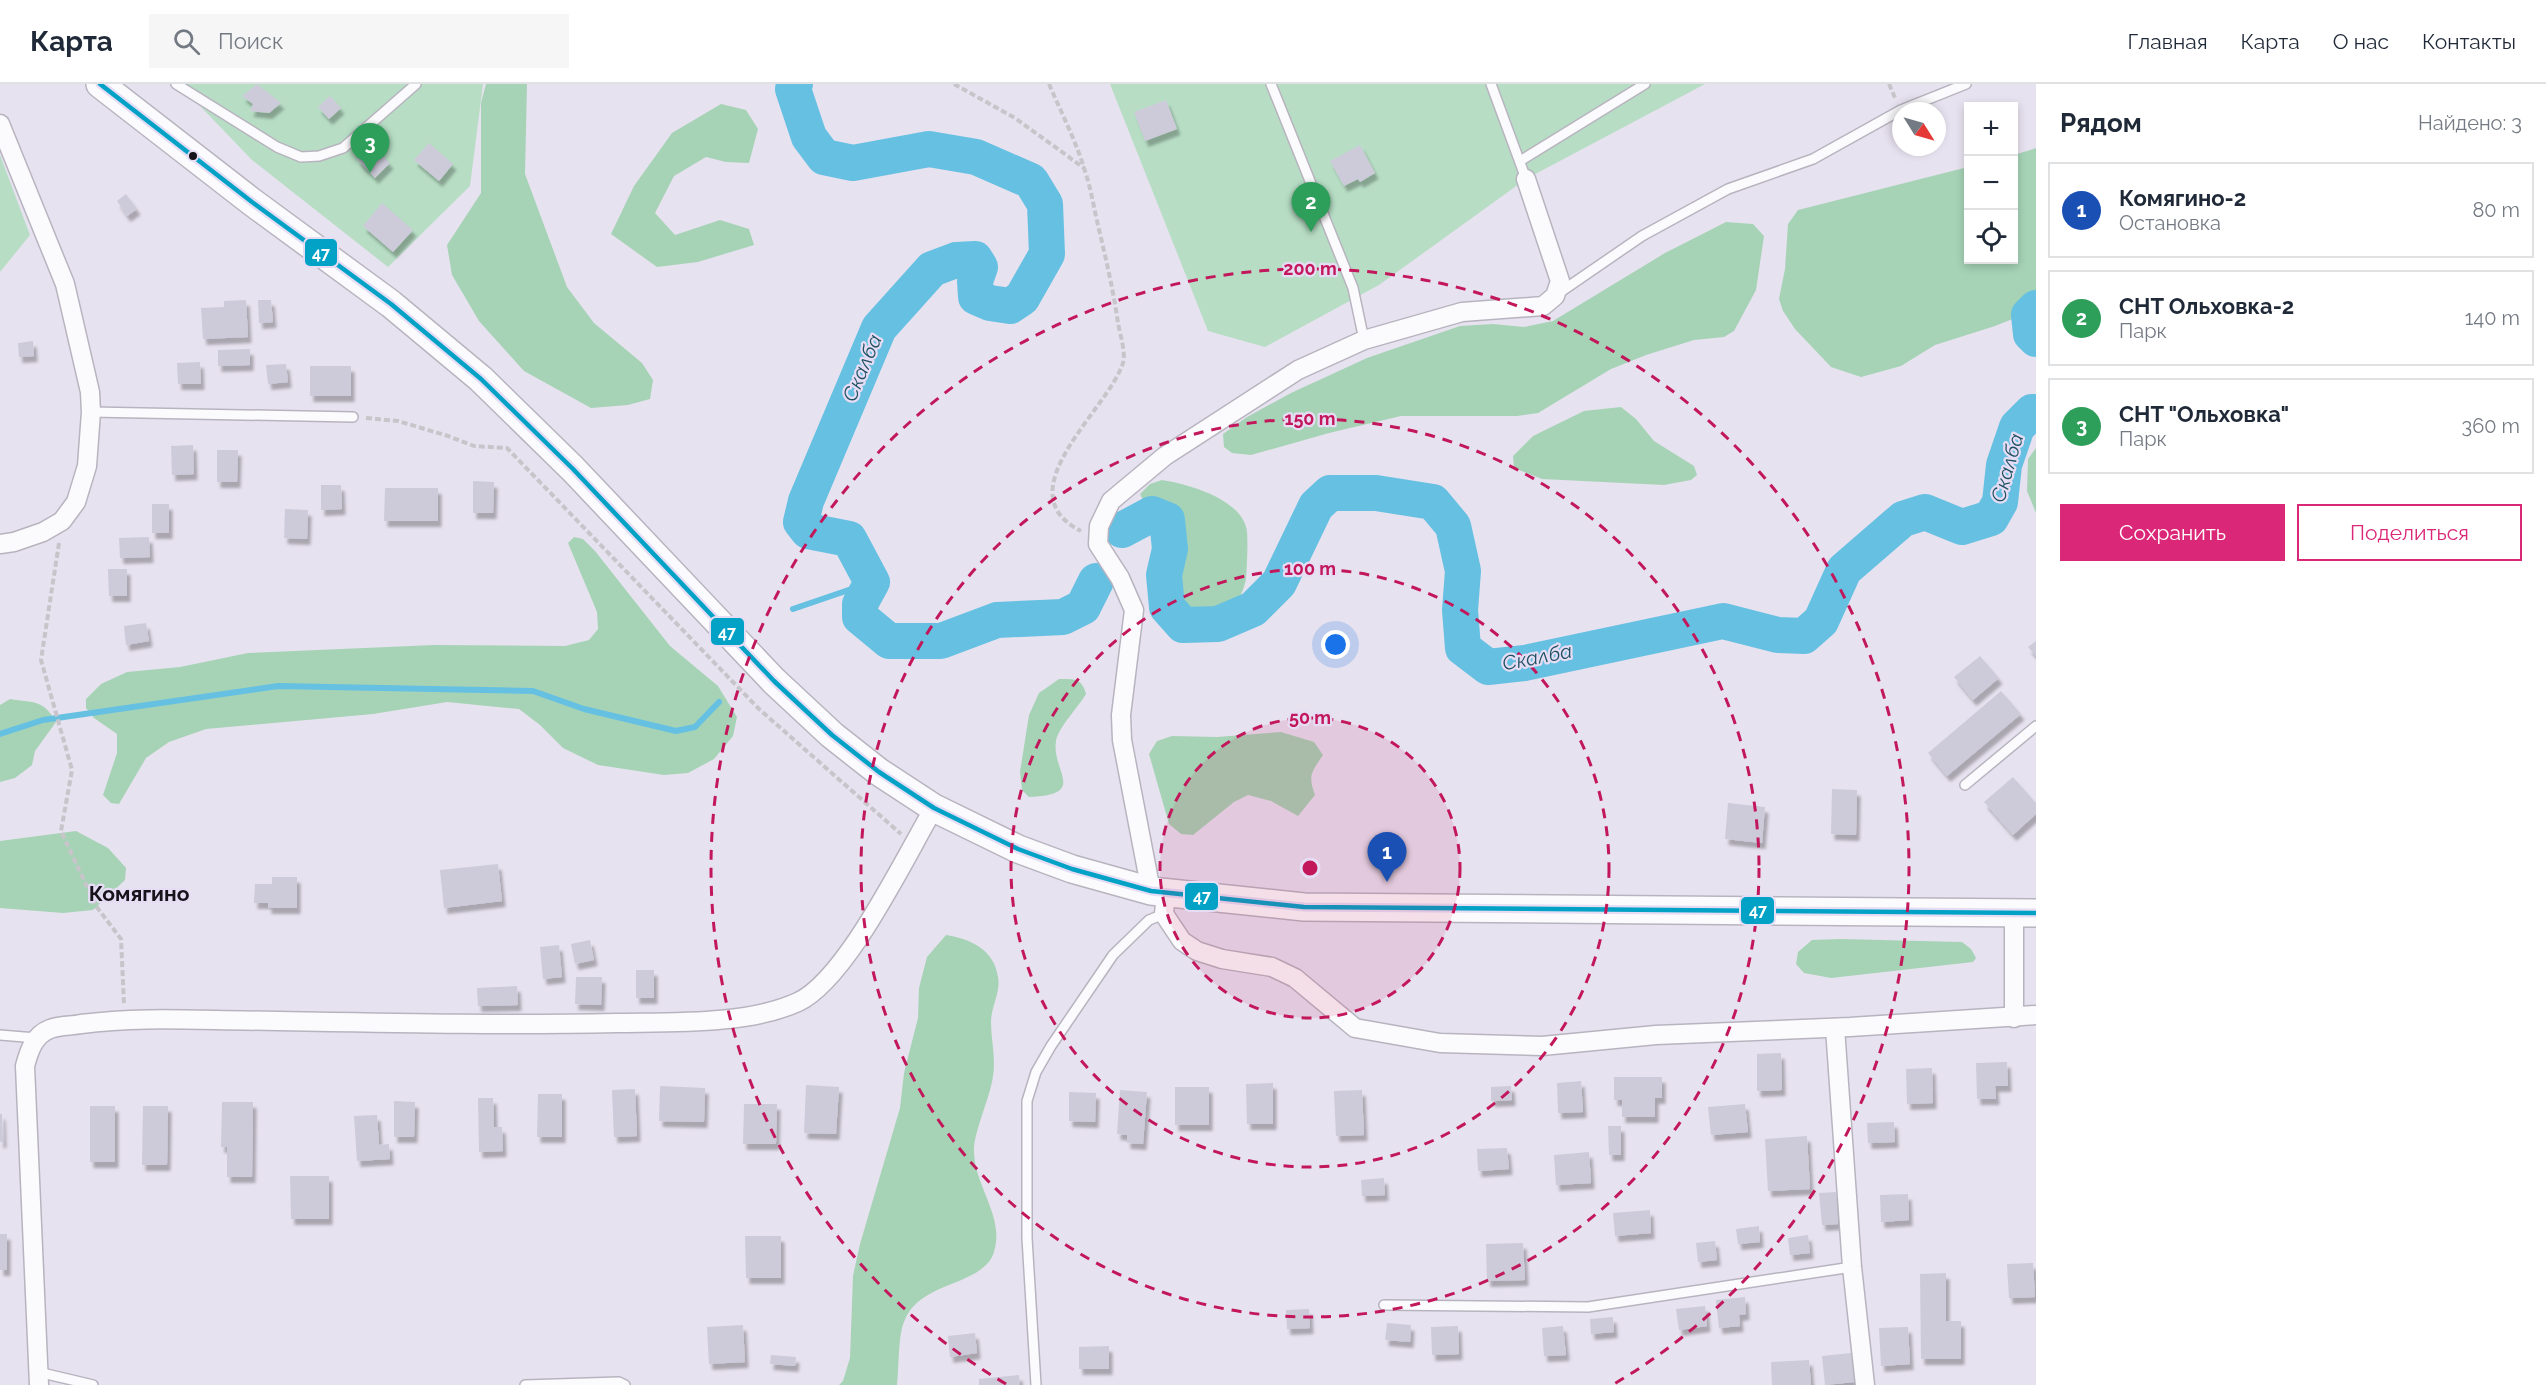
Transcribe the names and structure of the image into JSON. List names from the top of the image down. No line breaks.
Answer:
{"districts":["Комягино"],"water":["Скалба"],"lines":["transit line 47"],"north":"bottom right","page":{"header":"Карта","search":"Поиск","nav":["Главная","Карта","О нас","Контакты"],"heading":["Рядом","Найдено: 3"],"map_buttons":["+","−"],"pins":["3","2","1"],"list":[{"mark":"1","name":"Комягино-2","note":"Остановка","value":"80 m"},{"mark":"2","name":"СНТ Ольховка-2","note":"Парк","value":"140 m"},{"mark":"3","name":"СНТ \"Ольховка\"","note":"Парк","value":"360 m"}],"buttons":["Сохранить","Поделиться"]},"rings":["200 m","150 m","100 m","50 m"]}
